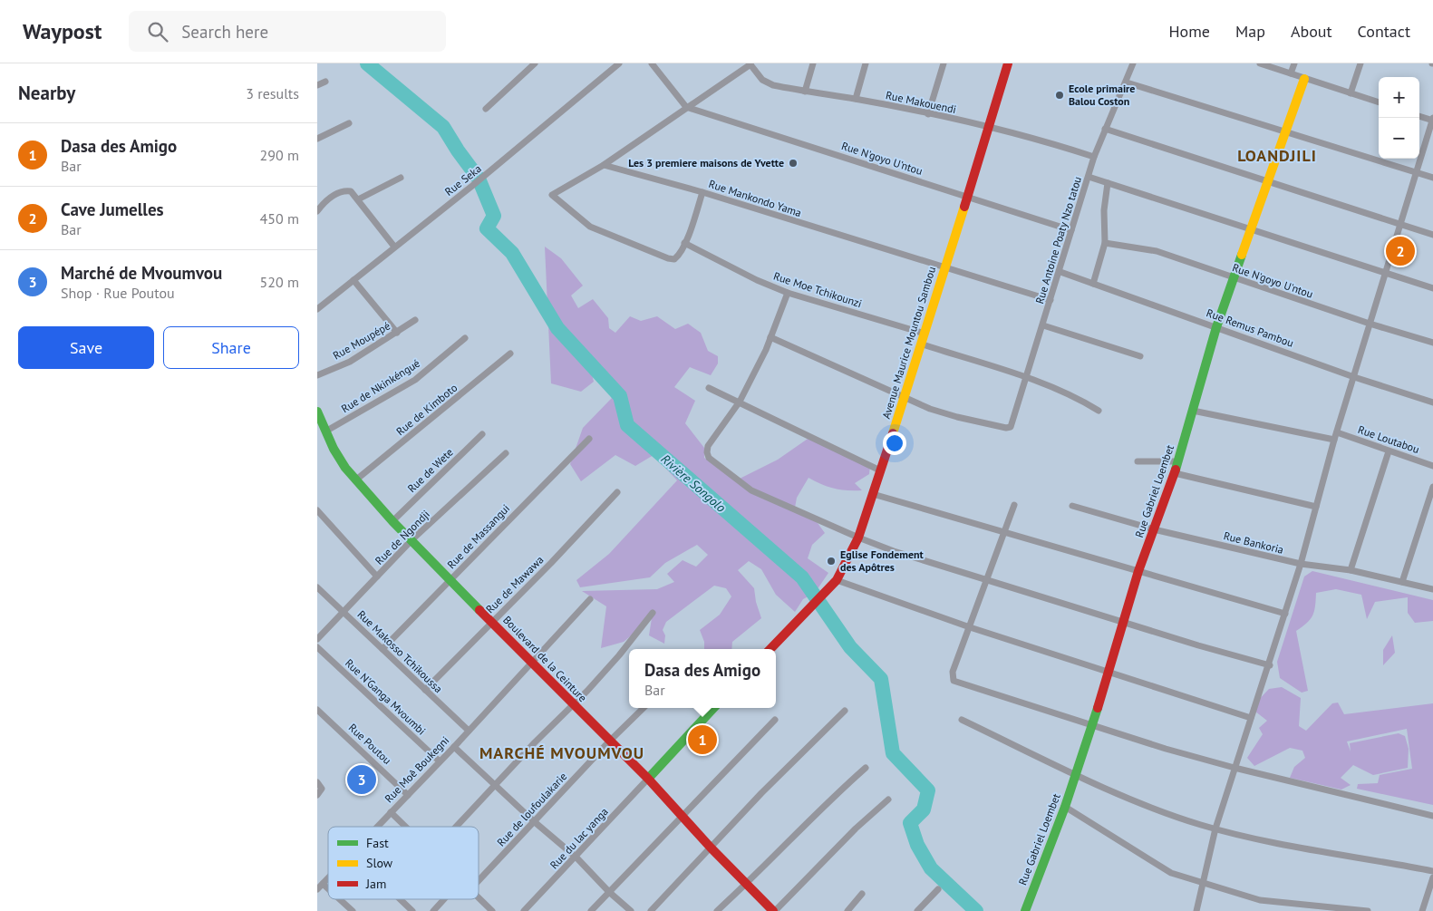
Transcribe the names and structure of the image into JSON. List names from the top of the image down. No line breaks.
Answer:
{"streets":{"street":["Rue Makouendi","Rue N'goyo U'ntou","Rue Seka","Rue Mankondo Yama","Rue Antoine Poaty Nzo tatou","Rue Moe Tchikounzi","Rue Remus Pambou","Rue Moupépé","Avenue Maurice Mountou Sambou","Rue de Nkinkéngué","Rue de Kimboto","Rue Loutabou","Rue de Wete","Rue Gabriel Loembet","Rue de Massangui","Rue de Ngondji","Rue Bankoria","Rue de Mawawa","Rue Makosso Tchikoussa","Boulevard de la Ceinture","Rue N'Ganga Mvoumbi","Rue Poutou","Rue Moê Boukegni","Rue de loufoulakarie","Rue du lac yanga"]},"crossings":[["Rue Makouendi","Rue Antoine Poaty Nzo tatou"],["Rue Makouendi","Avenue Maurice Mountou Sambou"],["Rue N'goyo U'ntou","Rue Antoine Poaty Nzo tatou"],["Rue N'goyo U'ntou","Avenue Maurice Mountou Sambou"],["Rue N'goyo U'ntou","Rue Gabriel Loembet"],["Rue Mankondo Yama","Rue Antoine Poaty Nzo tatou"],["Rue Mankondo Yama","Avenue Maurice Mountou Sambou"],["Rue Antoine Poaty Nzo tatou","Rue Remus Pambou"],["Rue Antoine Poaty Nzo tatou","Avenue Maurice Mountou Sambou"],["Rue Moe Tchikounzi","Avenue Maurice Mountou Sambou"],["Rue Remus Pambou","Rue Gabriel Loembet"],["Rue de Nkinkéngué","Boulevard de la Ceinture"],["Rue de Kimboto","Boulevard de la Ceinture"],["Rue Loutabou","Rue Gabriel Loembet"],["Rue de Wete","Boulevard de la Ceinture"],["Rue Gabriel Loembet","Rue Bankoria"],["Rue de Massangui","Rue Makosso Tchikoussa"],["Rue de Massangui","Boulevard de la Ceinture"],["Rue de Ngondji","Rue Makosso Tchikoussa"],["Rue de Ngondji","Boulevard de la Ceinture"],["Rue de Mawawa","Rue Makosso Tchikoussa"],["Rue de Mawawa","Boulevard de la Ceinture"],["Rue Makosso Tchikoussa","Rue Moê Boukegni"],["Boulevard de la Ceinture","Rue Moê Boukegni"],["Boulevard de la Ceinture","Rue de loufoulakarie"],["Boulevard de la Ceinture","Rue du lac yanga"],["Rue N'Ganga Mvoumbi","Rue Moê Boukegni"],["Rue Poutou","Rue Moê Boukegni"]],"districts":["LOANDJILI","MARCHÉ MVOUMVOU"],"water":["Rivière Songolo"],"places":["Ecole primaire Balou Coston","Les 3 premiere maisons de Yvette","Eglise Fondement des Apôtres"],"legend":["Fast","Slow","Jam"],"page":{"header":"Waypost","search":"Search here","nav":["Home","Map","About","Contact"],"heading":["Nearby","3 results"],"map_buttons":["+","−"],"list":[{"mark":"1","name":"Dasa des Amigo","note":"Bar","value":"290 m"},{"mark":"2","name":"Cave Jumelles","note":"Bar","value":"450 m"},{"mark":"3","name":"Marché de Mvoumvou","note":"Shop · Rue Poutou","value":"520 m"}],"pins":["2","1","3"],"buttons":["Save","Share"],"popup":["Dasa des Amigo","Bar"]}}
